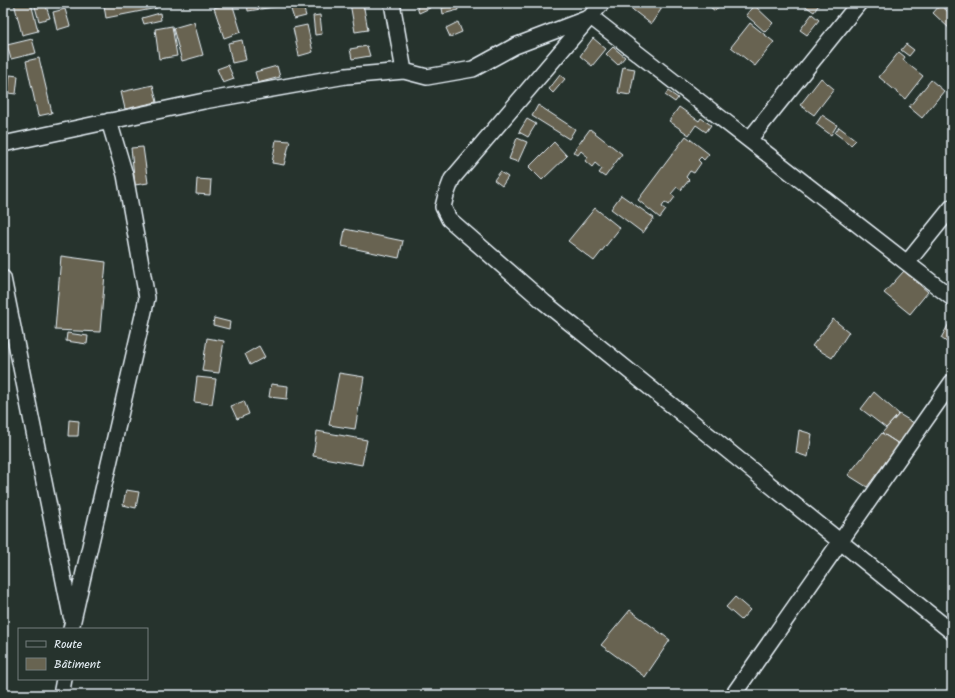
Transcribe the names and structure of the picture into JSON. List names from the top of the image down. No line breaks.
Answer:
{"legend":["Route","Bâtiment"]}
